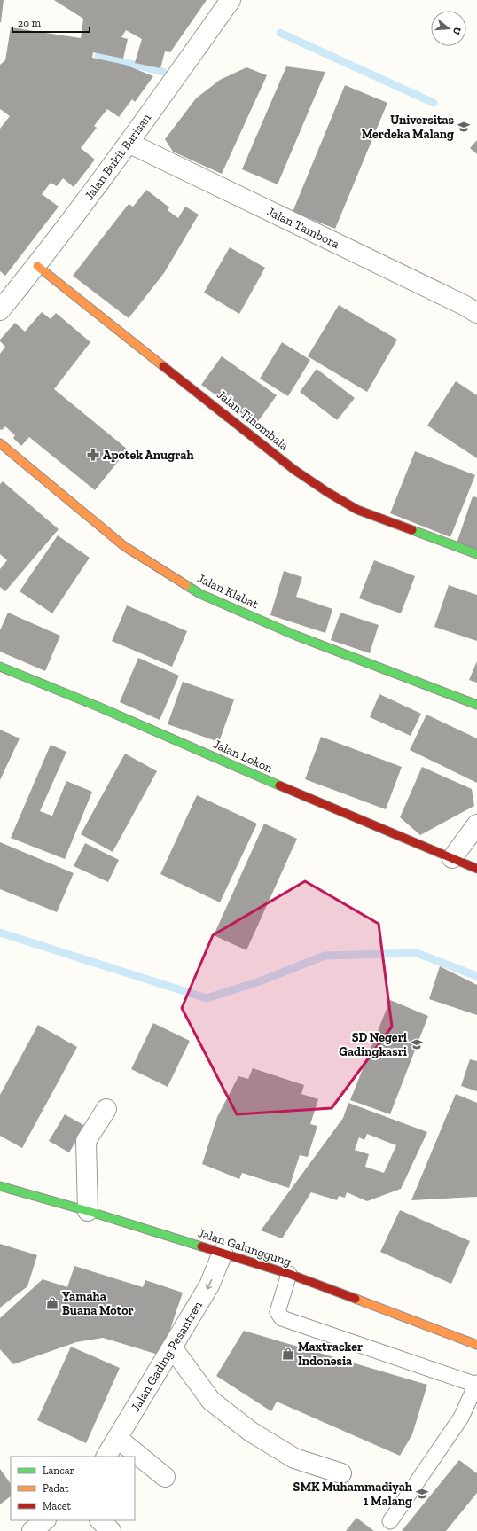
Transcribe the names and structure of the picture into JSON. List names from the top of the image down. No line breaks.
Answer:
{"streets":{"street":["Jalan Bukit Barisan","Jalan Tambora","Jalan Tinombala","Jalan Klabat","Jalan Lokon","Jalan Galunggung","Jalan Gading Pesantren"]},"crossings":[["Jalan Bukit Barisan","Jalan Tambora"],["Jalan Bukit Barisan","Jalan Tinombala"],["Jalan Galunggung","Jalan Gading Pesantren"]],"one_way":["Jalan Gading Pesantren"],"places":{"school or university":["Universitas Merdeka Malang","SD Negeri Gadingkasri","SMK Muhammadiyah 1 Malang"],"pharmacy":["Apotek Anugrah"],"shop":["Yamaha Buana Motor","Maxtracker Indonesia"]},"legend":["Lancar","Padat","Macet"],"scale_bar":"20 m","north":"right"}
